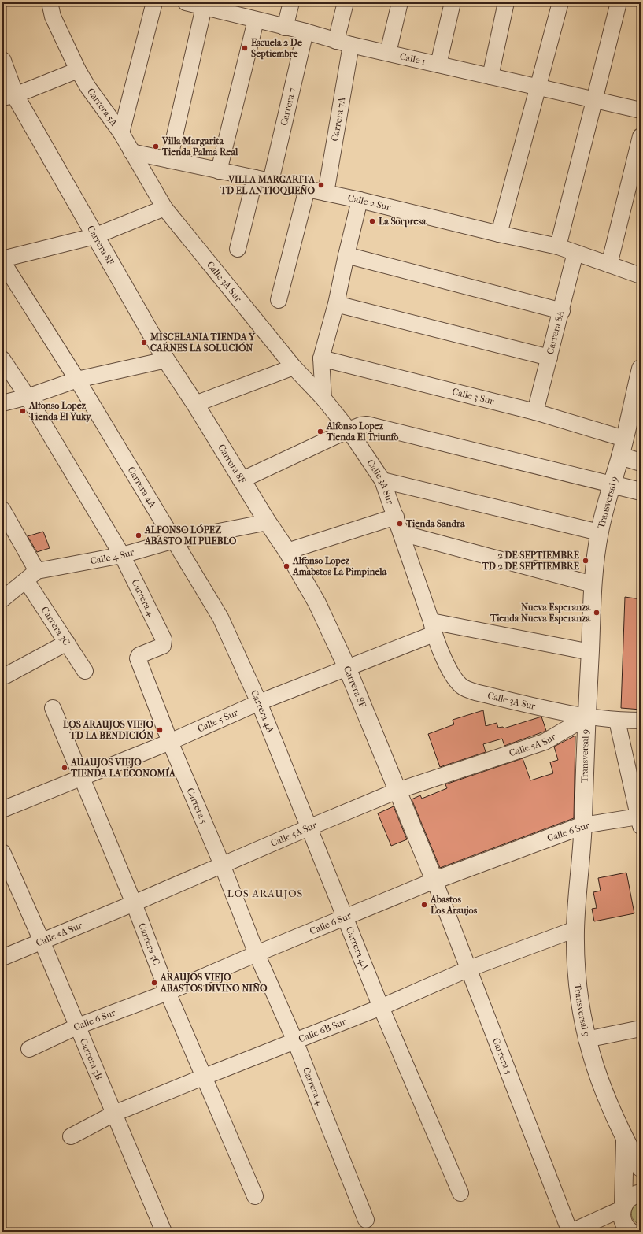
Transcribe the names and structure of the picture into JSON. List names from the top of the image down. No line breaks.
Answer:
{"streets":{"street":["Calle 1","Carrera 7","Carrera 5A","Carrera 7A","Calle 2 Sur","Carrera 8F","Calle 3A Sur","Carrera 8A","Calle 3 Sur","Carrera 4A","Transversal 9","Calle 4 Sur","Carrera 4","Carrera 3C","Calle 5 Sur","Calle 5A Sur","Carrera 5","Calle 6 Sur","Calle 6B Sur","Carrera 3B"]},"crossings":[["Calle 1","Carrera 7"],["Calle 1","Carrera 7A"],["Carrera 7","Calle 2 Sur"],["Carrera 5A","Calle 2 Sur"],["Carrera 5A","Calle 3A Sur"],["Carrera 7A","Calle 2 Sur"],["Calle 2 Sur","Carrera 8A"],["Carrera 8F","Calle 4 Sur"],["Carrera 8F","Calle 5 Sur"],["Carrera 8F","Calle 5A Sur"],["Carrera 8F","Carrera 5"],["Carrera 8F","Calle 6 Sur"],["Calle 3A Sur","Transversal 9"],["Calle 3A Sur","Calle 5 Sur"],["Calle 3A Sur","Calle 5A Sur"],["Carrera 8A","Calle 3 Sur"],["Calle 3 Sur","Transversal 9"],["Carrera 4A","Calle 4 Sur"],["Carrera 4A","Calle 5 Sur"],["Carrera 4A","Calle 5A Sur"],["Carrera 4A","Calle 6 Sur"],["Carrera 4A","Calle 6B Sur"],["Transversal 9","Calle 5A Sur"],["Transversal 9","Carrera 5"],["Transversal 9","Calle 6 Sur"],["Transversal 9","Calle 6B Sur"],["Calle 4 Sur","Carrera 4"],["Calle 4 Sur","Carrera 3C"],["Carrera 4","Carrera 5"],["Carrera 4","Calle 6 Sur"],["Carrera 4","Calle 6B Sur"],["Carrera 3C","Calle 5 Sur"],["Carrera 3C","Calle 5A Sur"],["Carrera 3C","Calle 6 Sur"],["Carrera 3C","Calle 6B Sur"],["Calle 5 Sur","Carrera 5"],["Calle 5A Sur","Carrera 5"],["Calle 5A Sur","Carrera 3B"],["Carrera 5","Calle 6 Sur"],["Carrera 5","Calle 6B Sur"],["Calle 6 Sur","Carrera 3B"],["Calle 6B Sur","Carrera 3B"]],"districts":["LOS ARAUJOS"],"places":["Escuela 2 De Septiembre","Villa Margarita Tienda Palma Real","VILLA MARGARITA TD EL ANTIOQUEÑO","La Sorpresa","MISCELANIA TIENDA Y CARNES LA SOLUCIÓN","Alfonso Lopez Tienda El Yuky","Alfonso Lopez Tienda El Triunfo","Tienda Sandra","ALFONSO LÓPEZ ABASTO MI PUEBLO","2 DE SEPTIEMBRE TD 2 DE SEPTIEMBRE","Alfonso Lopez Amabstos La Pimpinela","Nueva Esperanza Tienda Nueva Esperanza","LOS ARAUJOS VIEJO TD LA BENDICIÓN","AUAUJOS VIEJO TIENDA LA ECONOMÍA","Abastos Los Araujos","ARAUJOS VIEJO ABASTOS DIVINO NIÑO"]}
